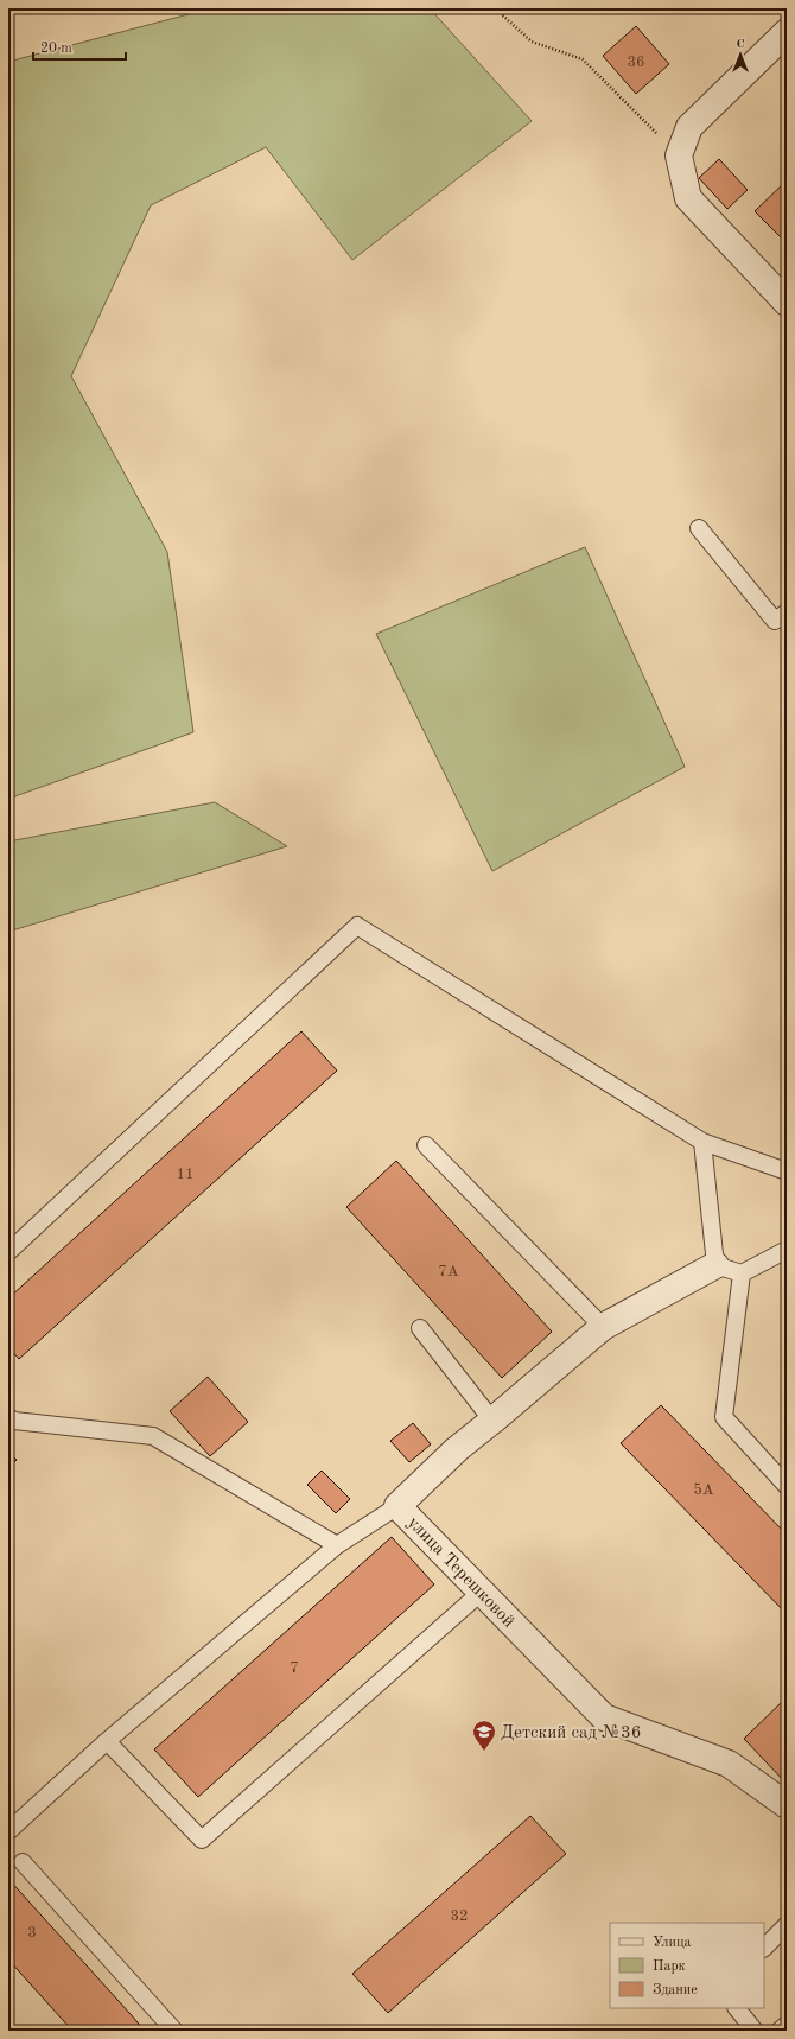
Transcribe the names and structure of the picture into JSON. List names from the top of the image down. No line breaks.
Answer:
{"streets":{"street":["улица Терешковой"]},"places":{"school or university":["Детский сад №36"]},"house_numbers":["36","11","7А","5А","7","32","3"],"legend":["Улица","Парк","Здание"],"scale_bar":"20 m","north":"top"}
